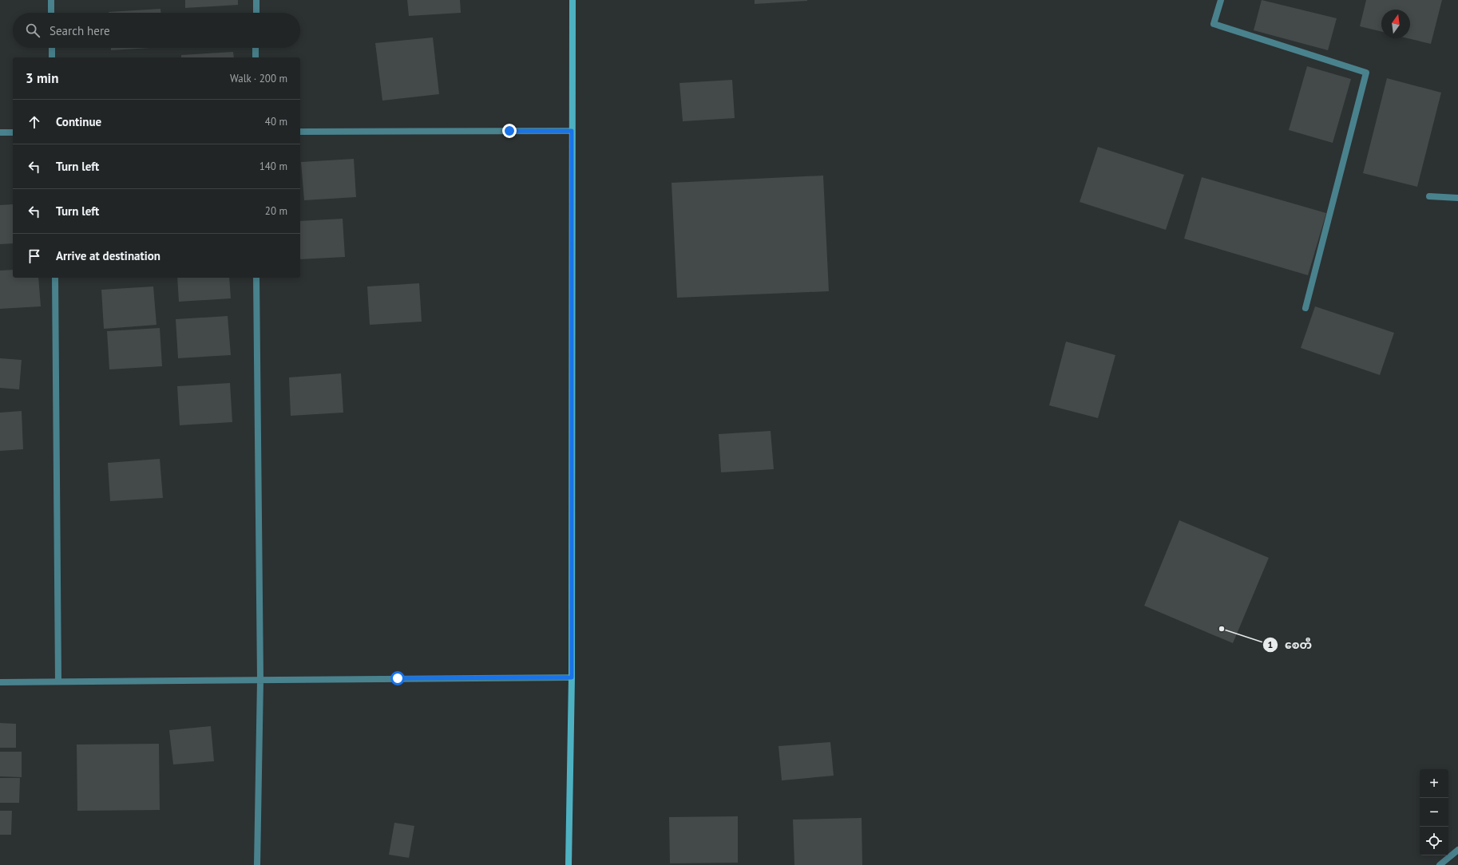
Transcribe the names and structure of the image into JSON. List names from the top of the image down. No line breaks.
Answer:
{"places":["စေတီ"],"north":"top","page":{"search":"Search here","heading":["3 min","Walk · 200 m"],"list":[["Continue","40 m"],["Turn left","140 m"],["Turn left","20 m"],"Arrive at destination"],"map_buttons":["+","−"]}}
